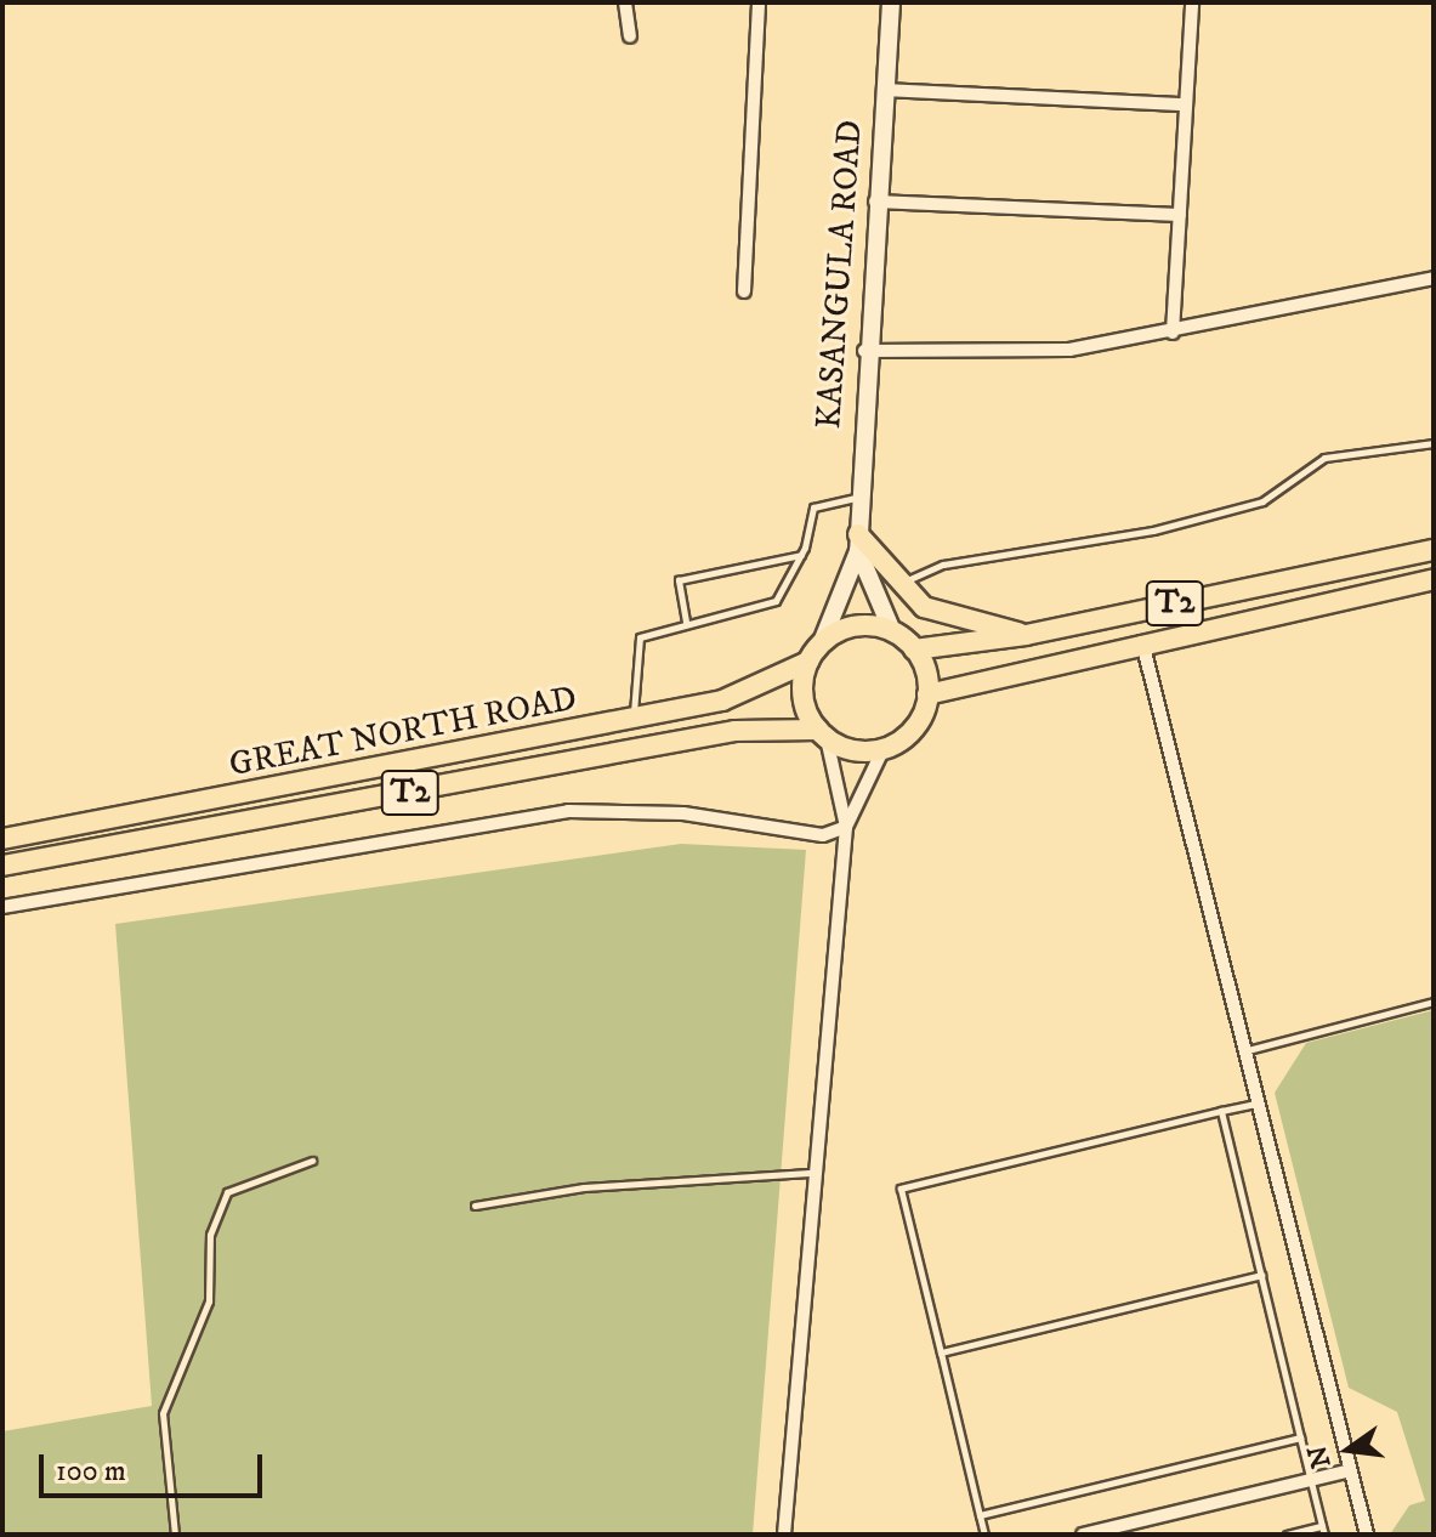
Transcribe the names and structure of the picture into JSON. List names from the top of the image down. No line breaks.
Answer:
{"streets":{"main road":["KASANGULA ROAD","T2","GREAT NORTH ROAD"]},"crossings":[["KASANGULA ROAD","T2"],["KASANGULA ROAD","GREAT NORTH ROAD"],["T2","GREAT NORTH ROAD"]],"scale_bar":"100 m","north":"left"}
